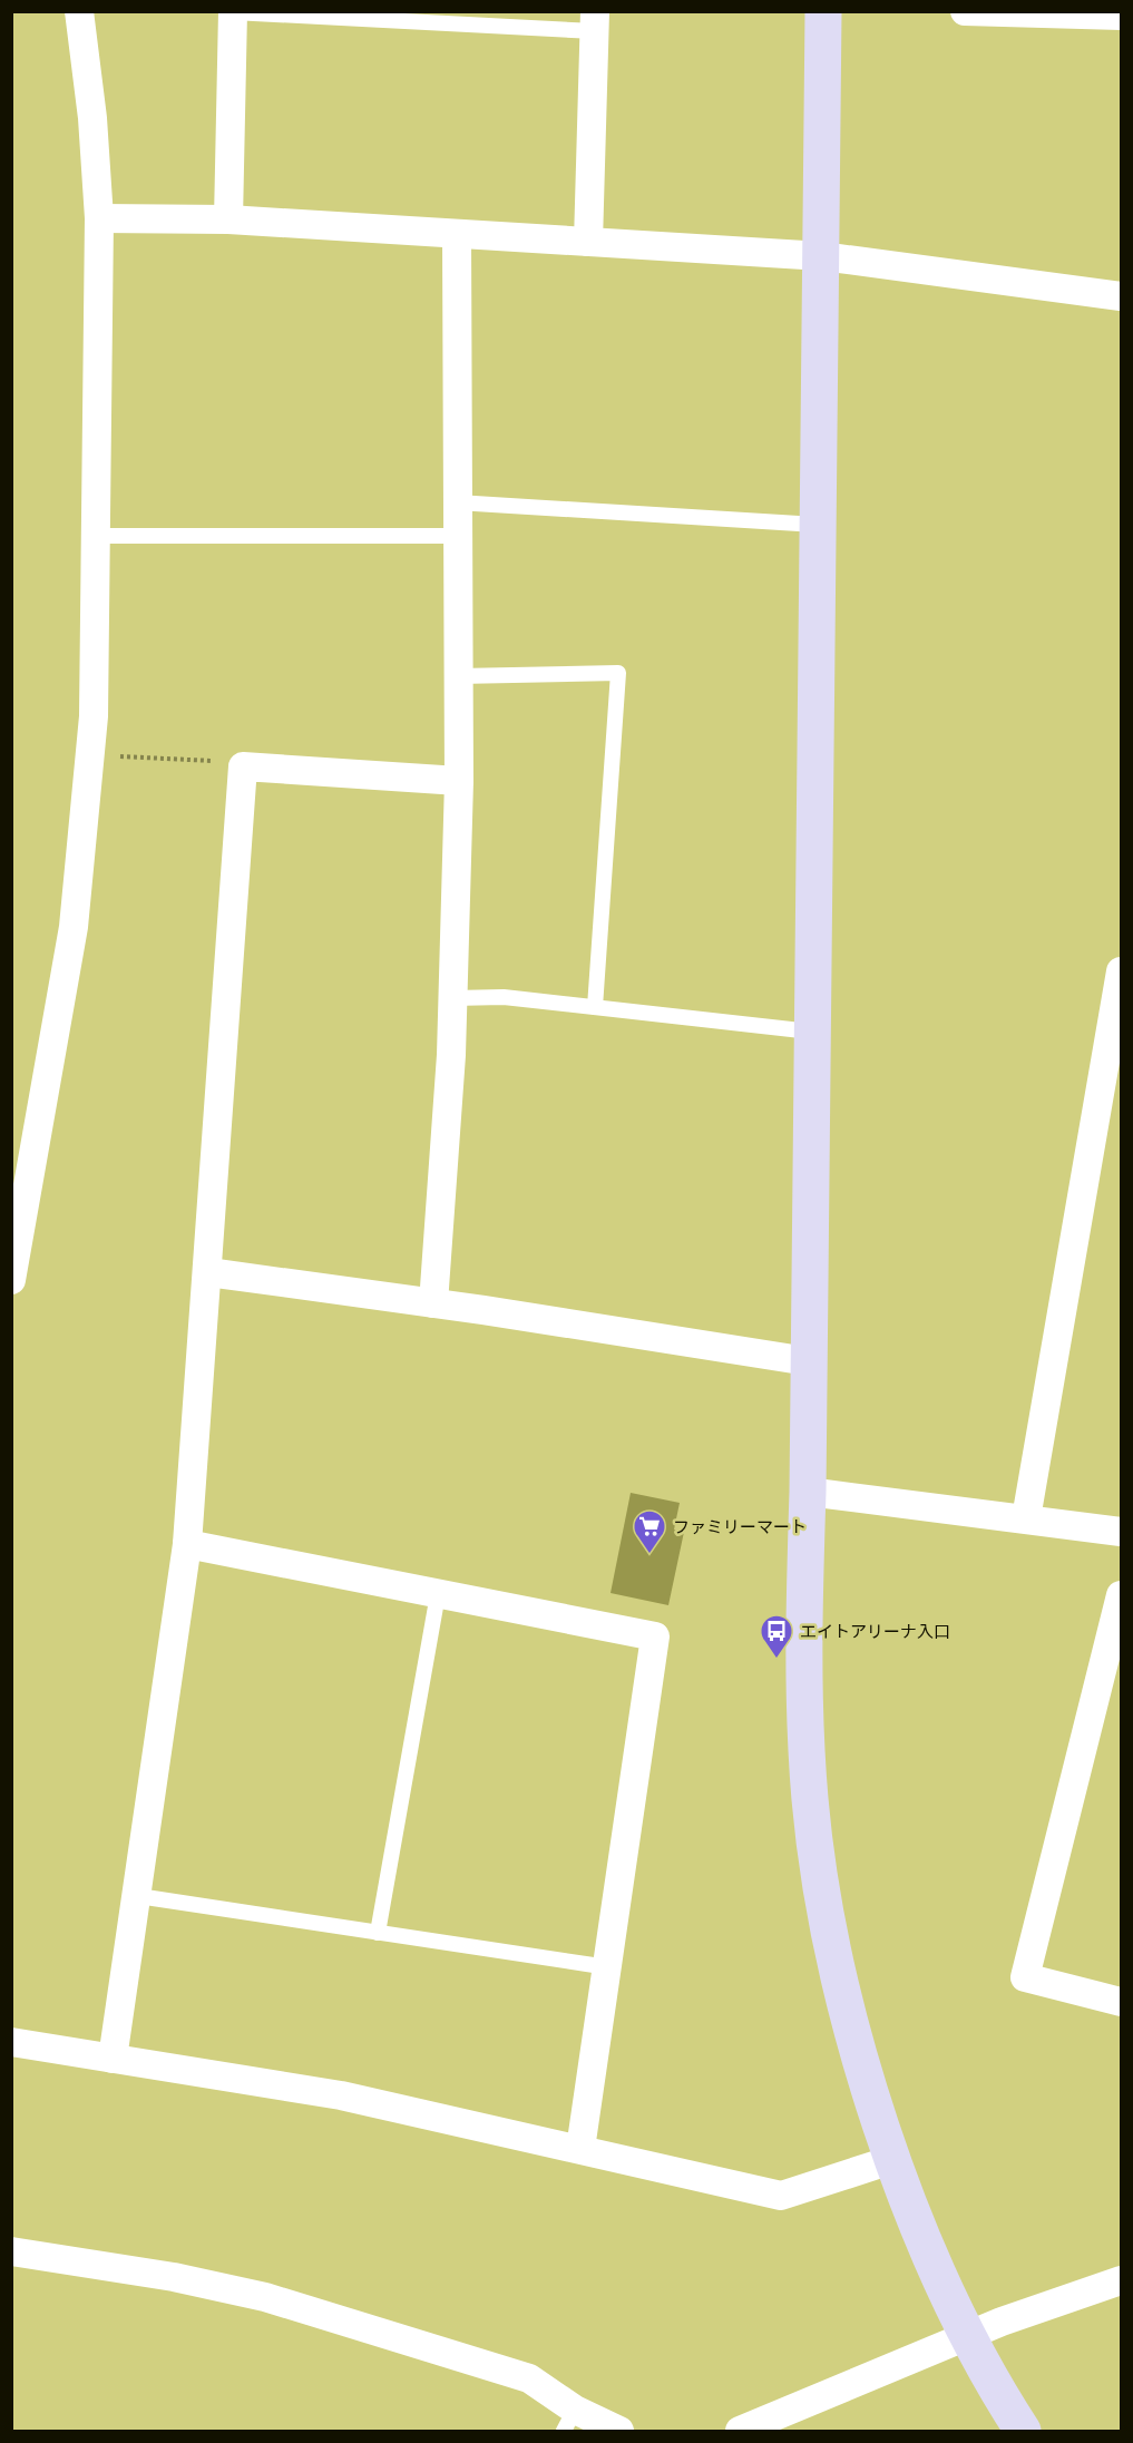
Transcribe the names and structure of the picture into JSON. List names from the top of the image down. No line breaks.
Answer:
{"places":{"supermarket":["ファミリーマート"],"bus stop":["エイトアリーナ入口"]}}
